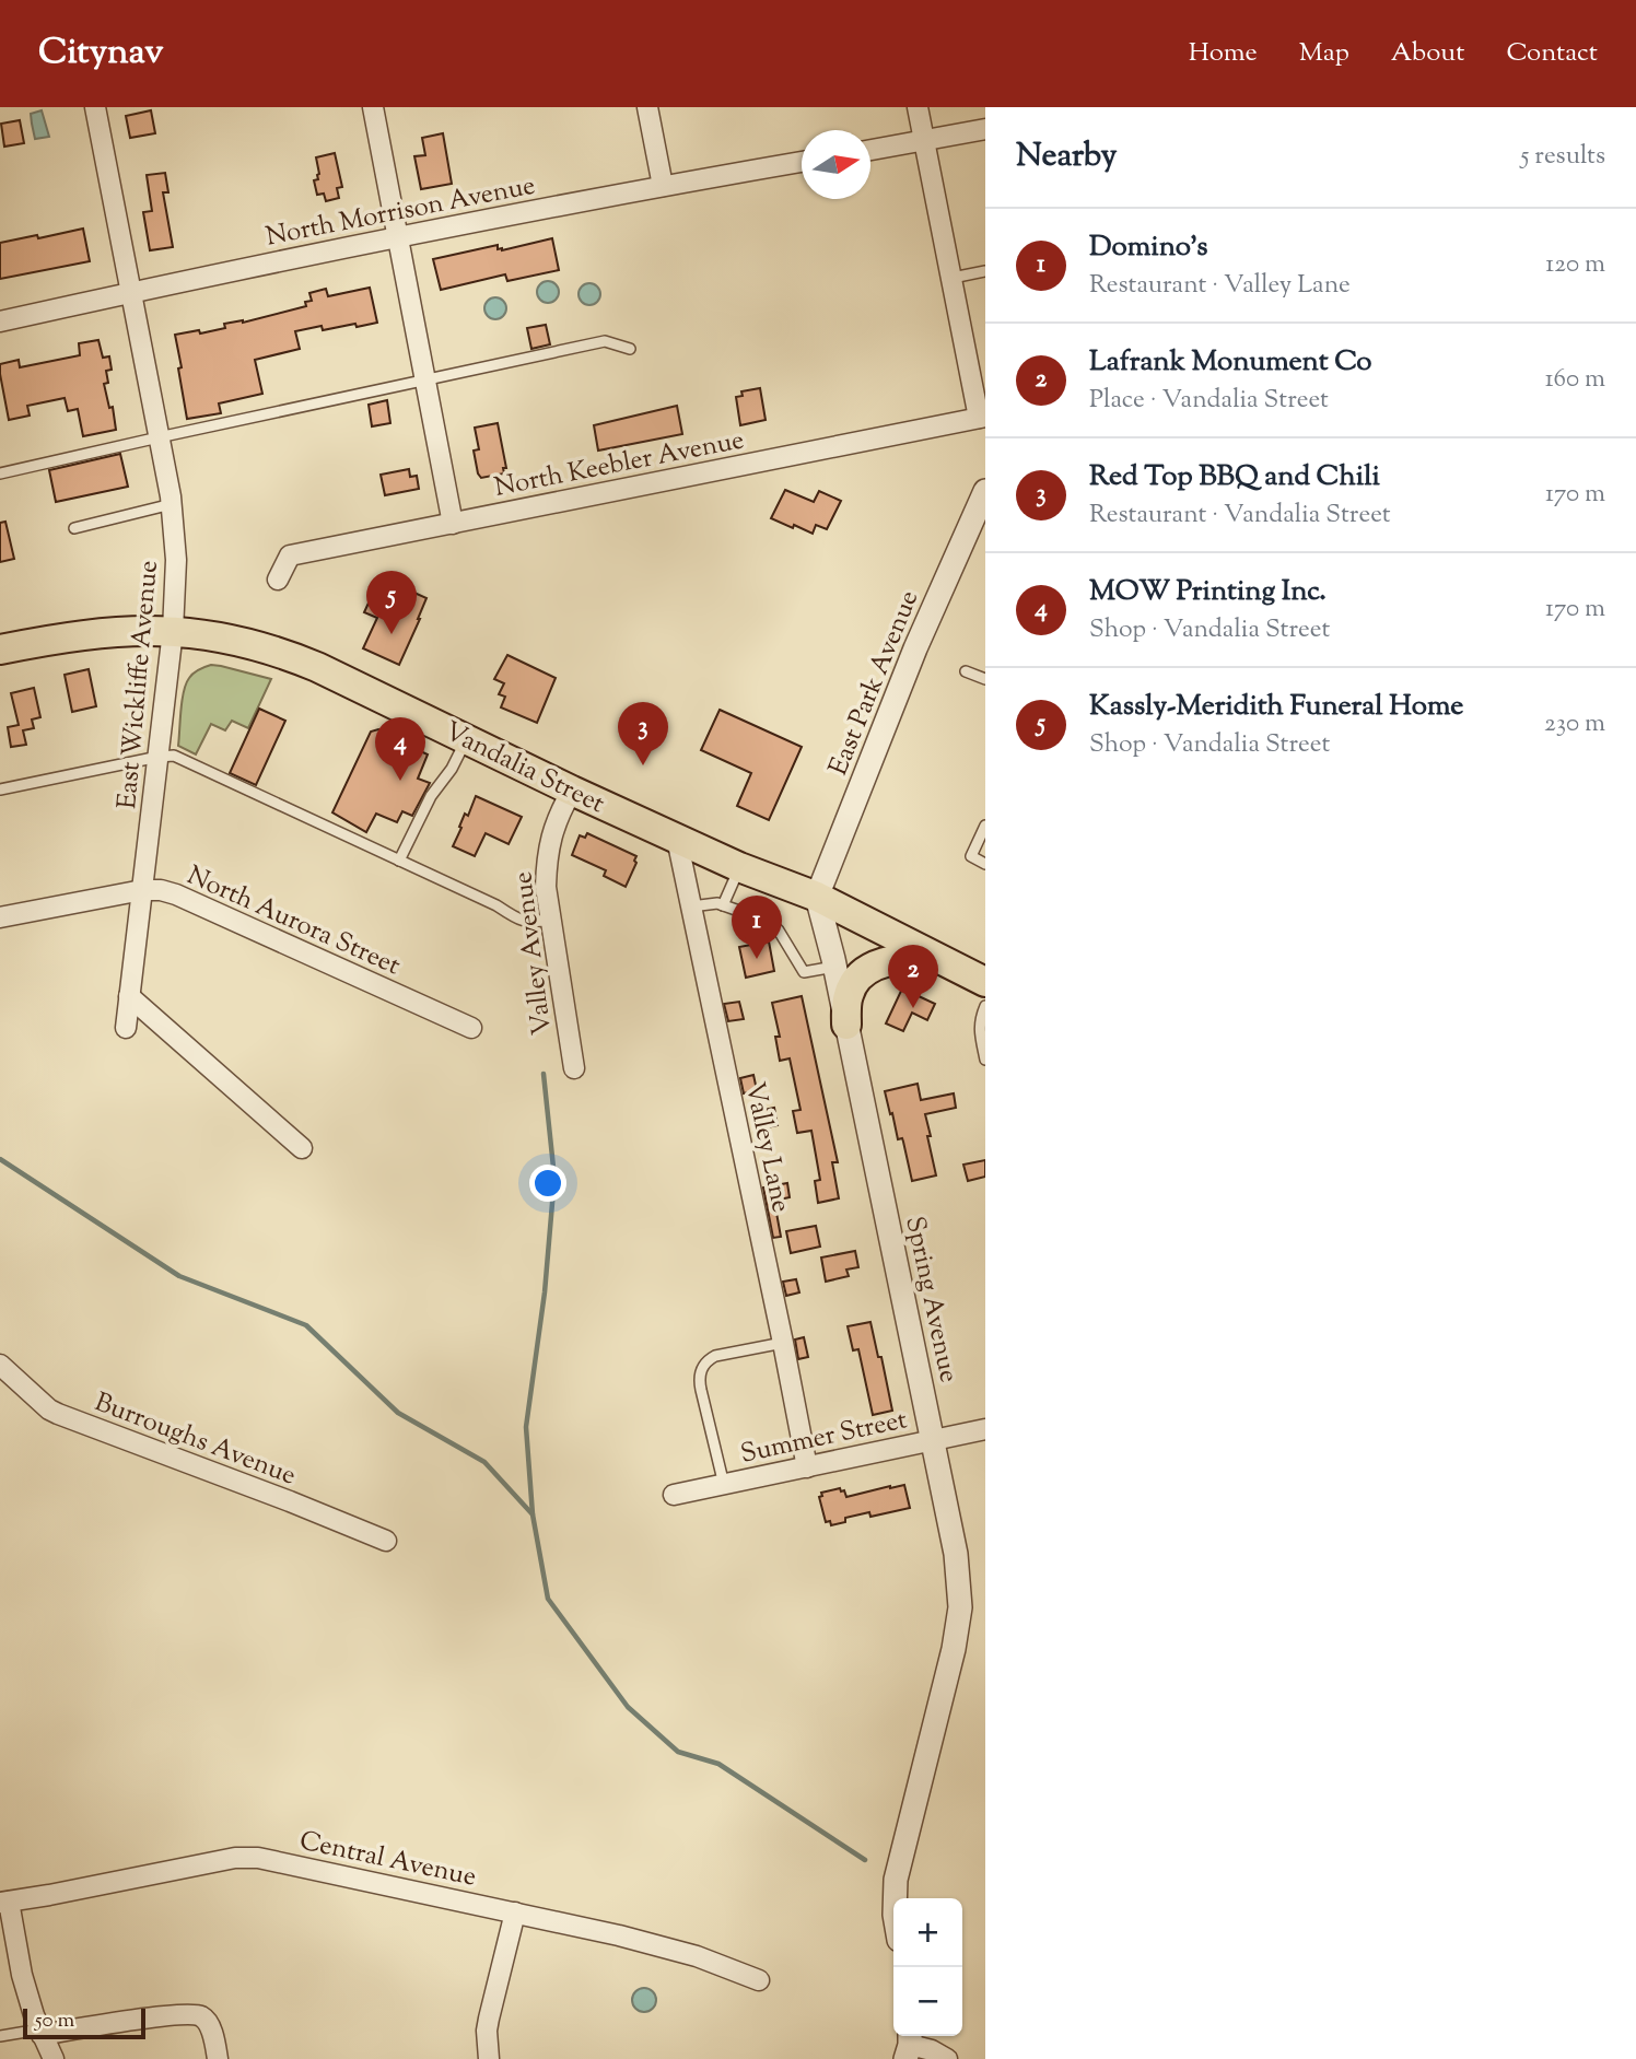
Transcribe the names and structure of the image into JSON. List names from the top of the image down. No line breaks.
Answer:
{"streets":{"main road":["Vandalia Street"],"street":["North Morrison Avenue","North Keebler Avenue","East Park Avenue","East Wickliffe Avenue","North Aurora Street","Valley Avenue","Valley Lane","Spring Avenue","Summer Street","Burroughs Avenue","Central Avenue"]},"crossings":[["North Morrison Avenue","East Wickliffe Avenue"],["East Park Avenue","Vandalia Street"],["East Park Avenue","Spring Avenue"],["East Wickliffe Avenue","Vandalia Street"],["East Wickliffe Avenue","North Aurora Street"],["Vandalia Street","Valley Avenue"],["Vandalia Street","Valley Lane"],["Vandalia Street","Spring Avenue"],["Valley Lane","Summer Street"],["Spring Avenue","Summer Street"]],"scale_bar":"50 m","north":"right","page":{"header":"Citynav","nav":["Home","Map","About","Contact"],"heading":["Nearby","5 results"],"list":[{"mark":"1","name":"Domino's","note":"Restaurant · Valley Lane","value":"120 m"},{"mark":"2","name":"Lafrank Monument Co","note":"Place · Vandalia Street","value":"160 m"},{"mark":"3","name":"Red Top BBQ and Chili","note":"Restaurant · Vandalia Street","value":"170 m"},{"mark":"4","name":"MOW Printing Inc.","note":"Shop · Vandalia Street","value":"170 m"},{"mark":"5","name":"Kassly-Meridith Funeral Home","note":"Shop · Vandalia Street","value":"230 m"}],"pins":["5","3","4","1","2"],"map_buttons":["+","−"],"scale":"50 m"}}
